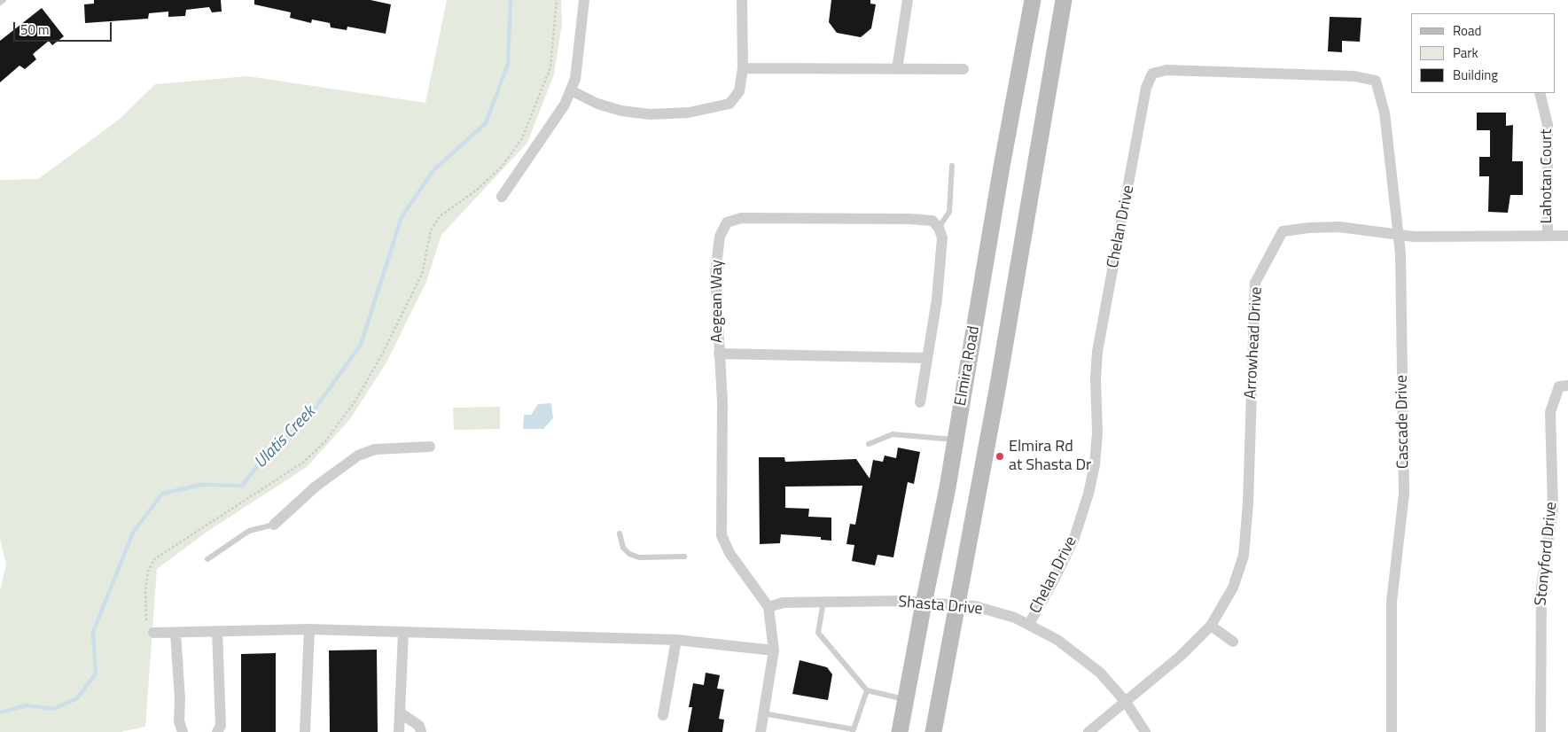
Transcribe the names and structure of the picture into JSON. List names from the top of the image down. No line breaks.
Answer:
{"streets":{"main road":["Elmira Road"],"street":["Lahotan Court","Chelan Drive","Aegean Way","Arrowhead Drive","Cascade Drive","Stonyford Drive","Shasta Drive"]},"crossings":[["Lahotan Court","Arrowhead Drive"],["Chelan Drive","Cascade Drive"],["Chelan Drive","Shasta Drive"],["Aegean Way","Shasta Drive"],["Arrowhead Drive","Cascade Drive"],["Arrowhead Drive","Shasta Drive"],["Elmira Road","Shasta Drive"]],"water":["Ulatis Creek"],"places":["Elmira Rd at Shasta Dr"],"legend":["Road","Park","Building"],"scale_bar":"50 m"}
